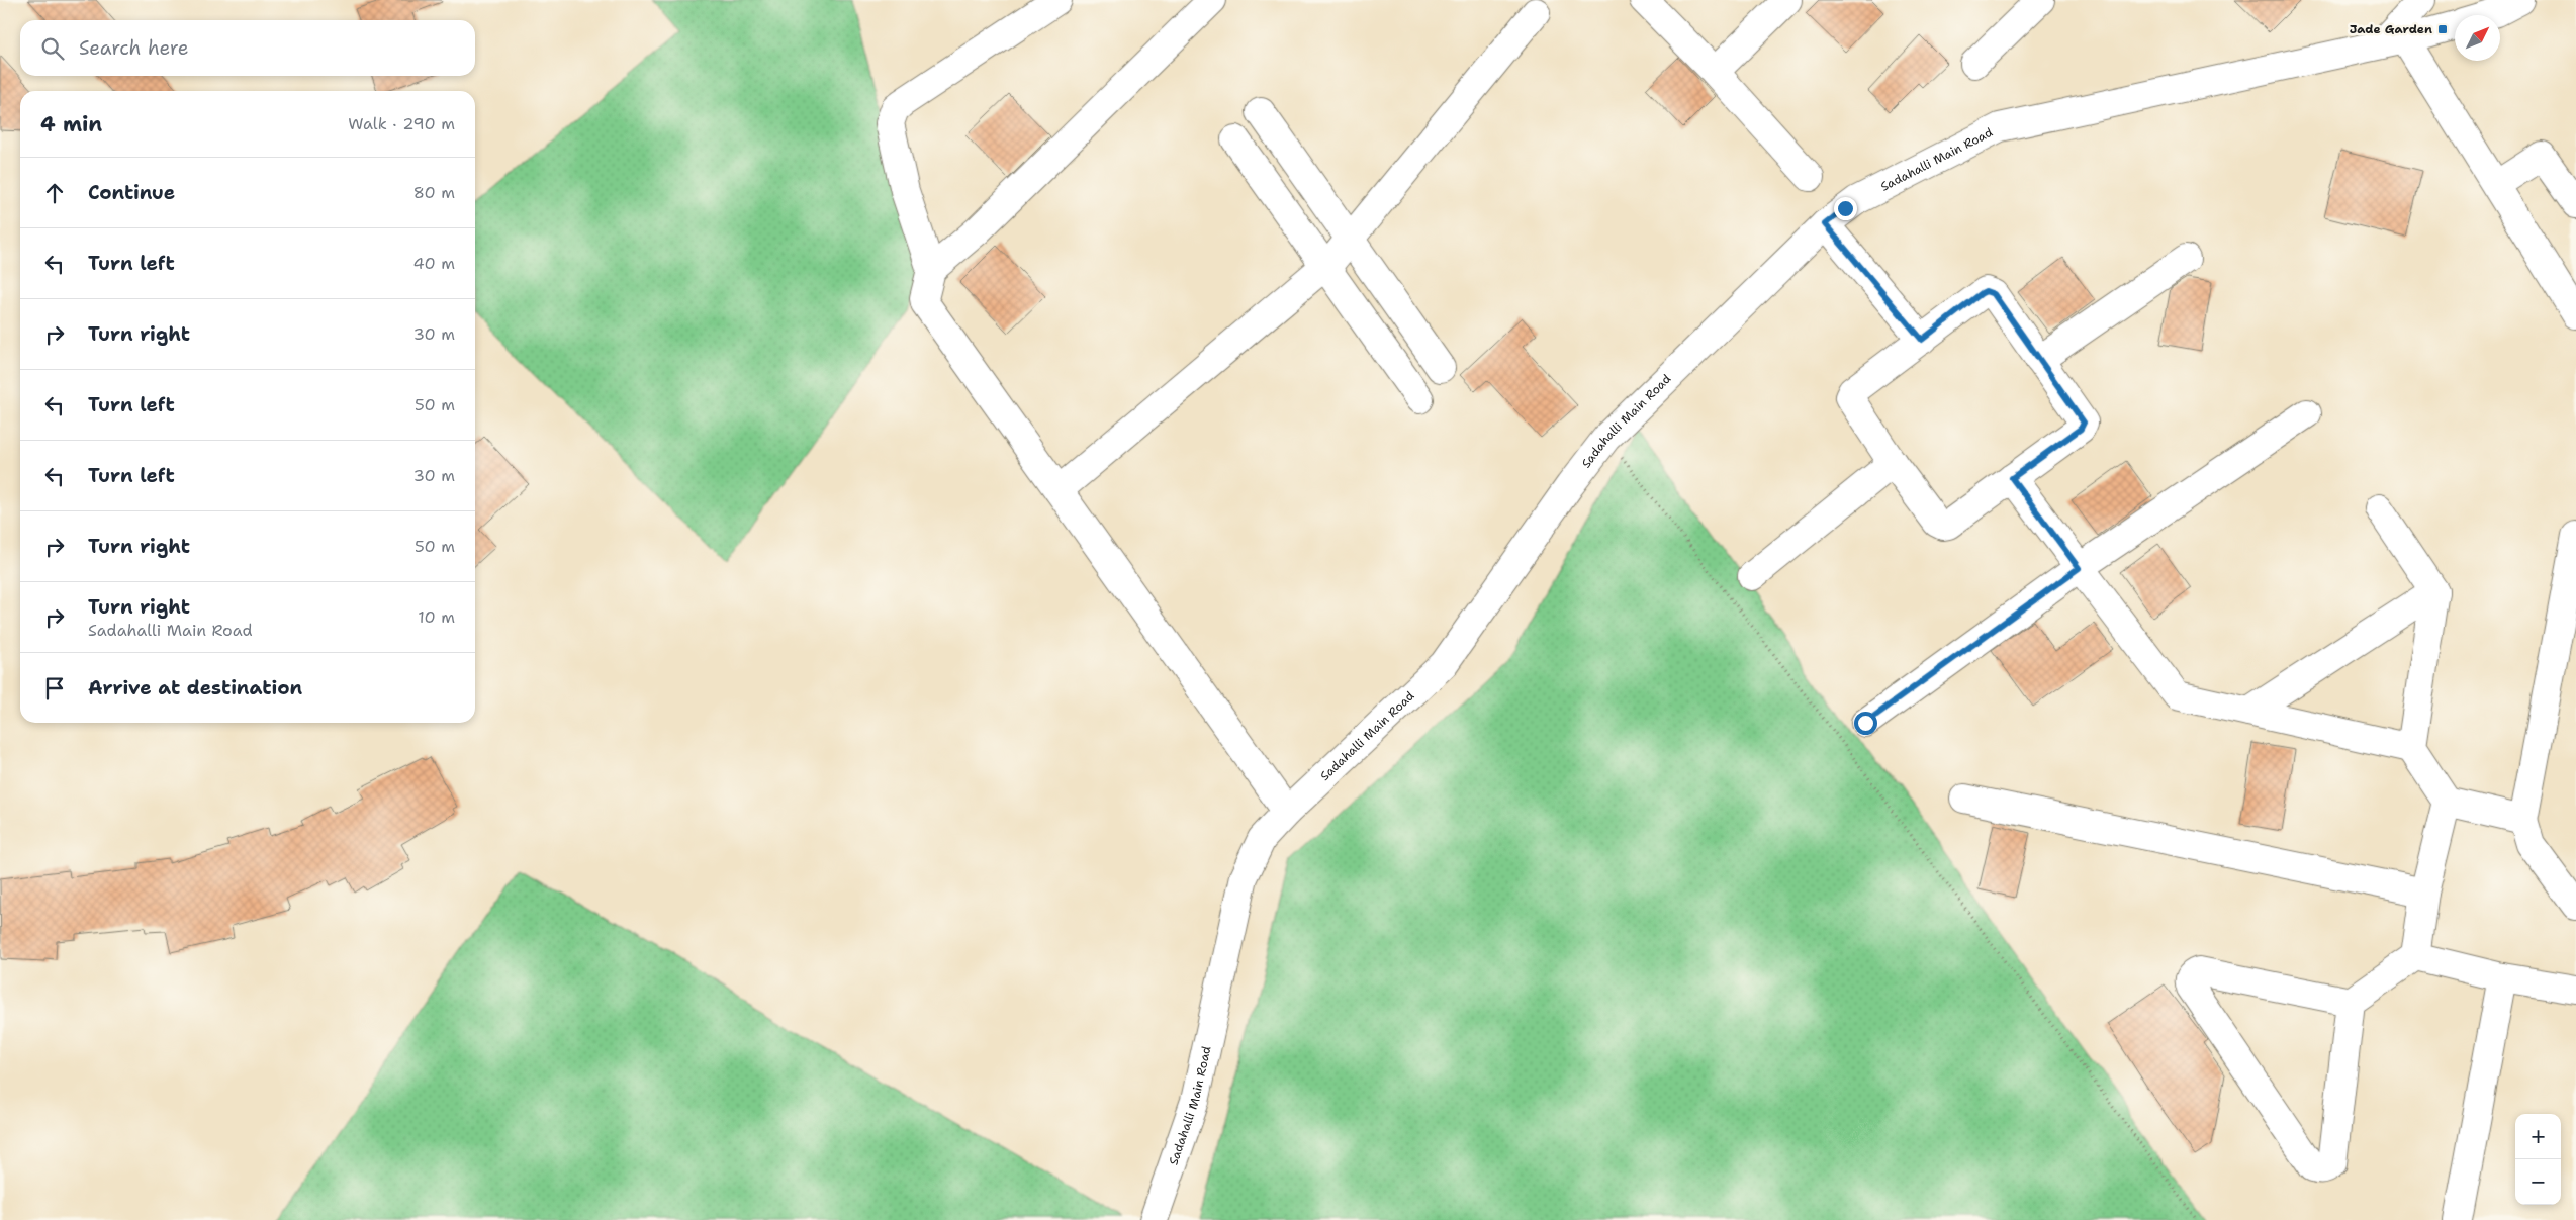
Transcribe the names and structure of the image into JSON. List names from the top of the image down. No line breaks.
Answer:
{"streets":{"street":["Sadahalli Main Road"]},"places":{"transit":["Jade Garden"]},"north":"top right","page":{"search":"Search here","heading":["4 min","Walk · 290 m"],"list":[["Continue","80 m"],["Turn left","40 m"],["Turn right","30 m"],["Turn left","50 m"],["Turn left","30 m"],["Turn right","50 m"],["Turn right","Sadahalli Main Road","10 m"],"Arrive at destination"],"map_buttons":["+","−"]}}
